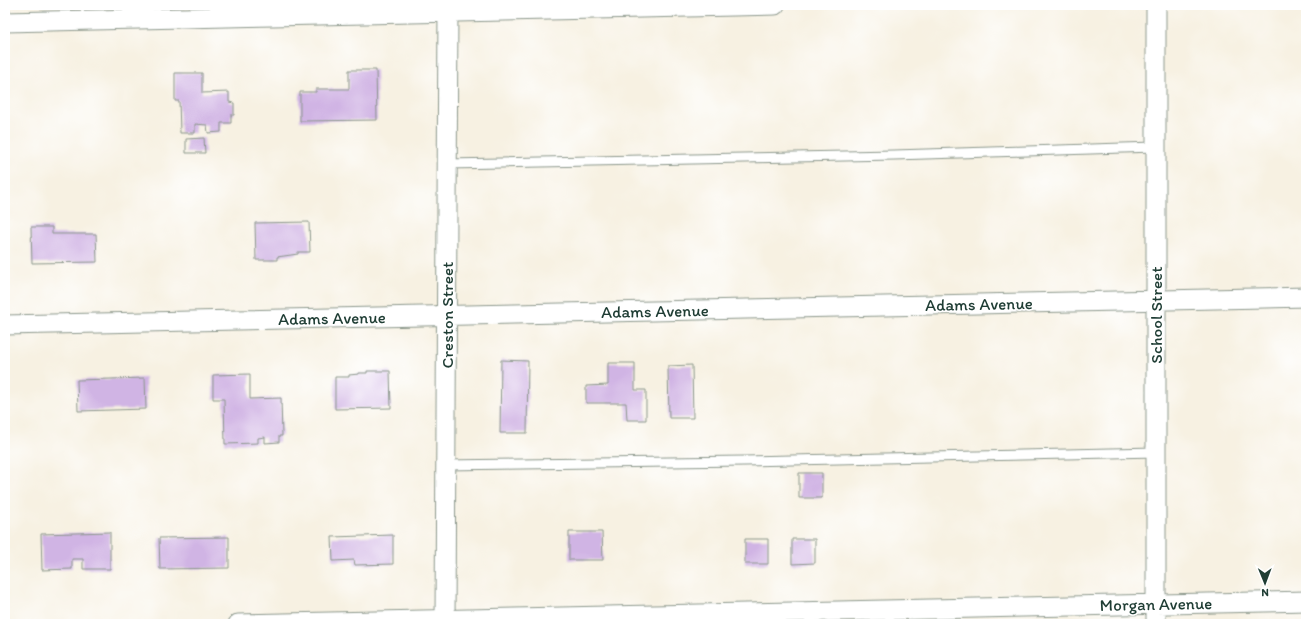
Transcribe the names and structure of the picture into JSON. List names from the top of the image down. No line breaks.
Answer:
{"streets":{"street":["Adams Avenue","Creston Street","School Street","Morgan Avenue"]},"crossings":[["Adams Avenue","Creston Street"],["Adams Avenue","School Street"],["Creston Street","Morgan Avenue"],["School Street","Morgan Avenue"]],"north":"bottom"}
